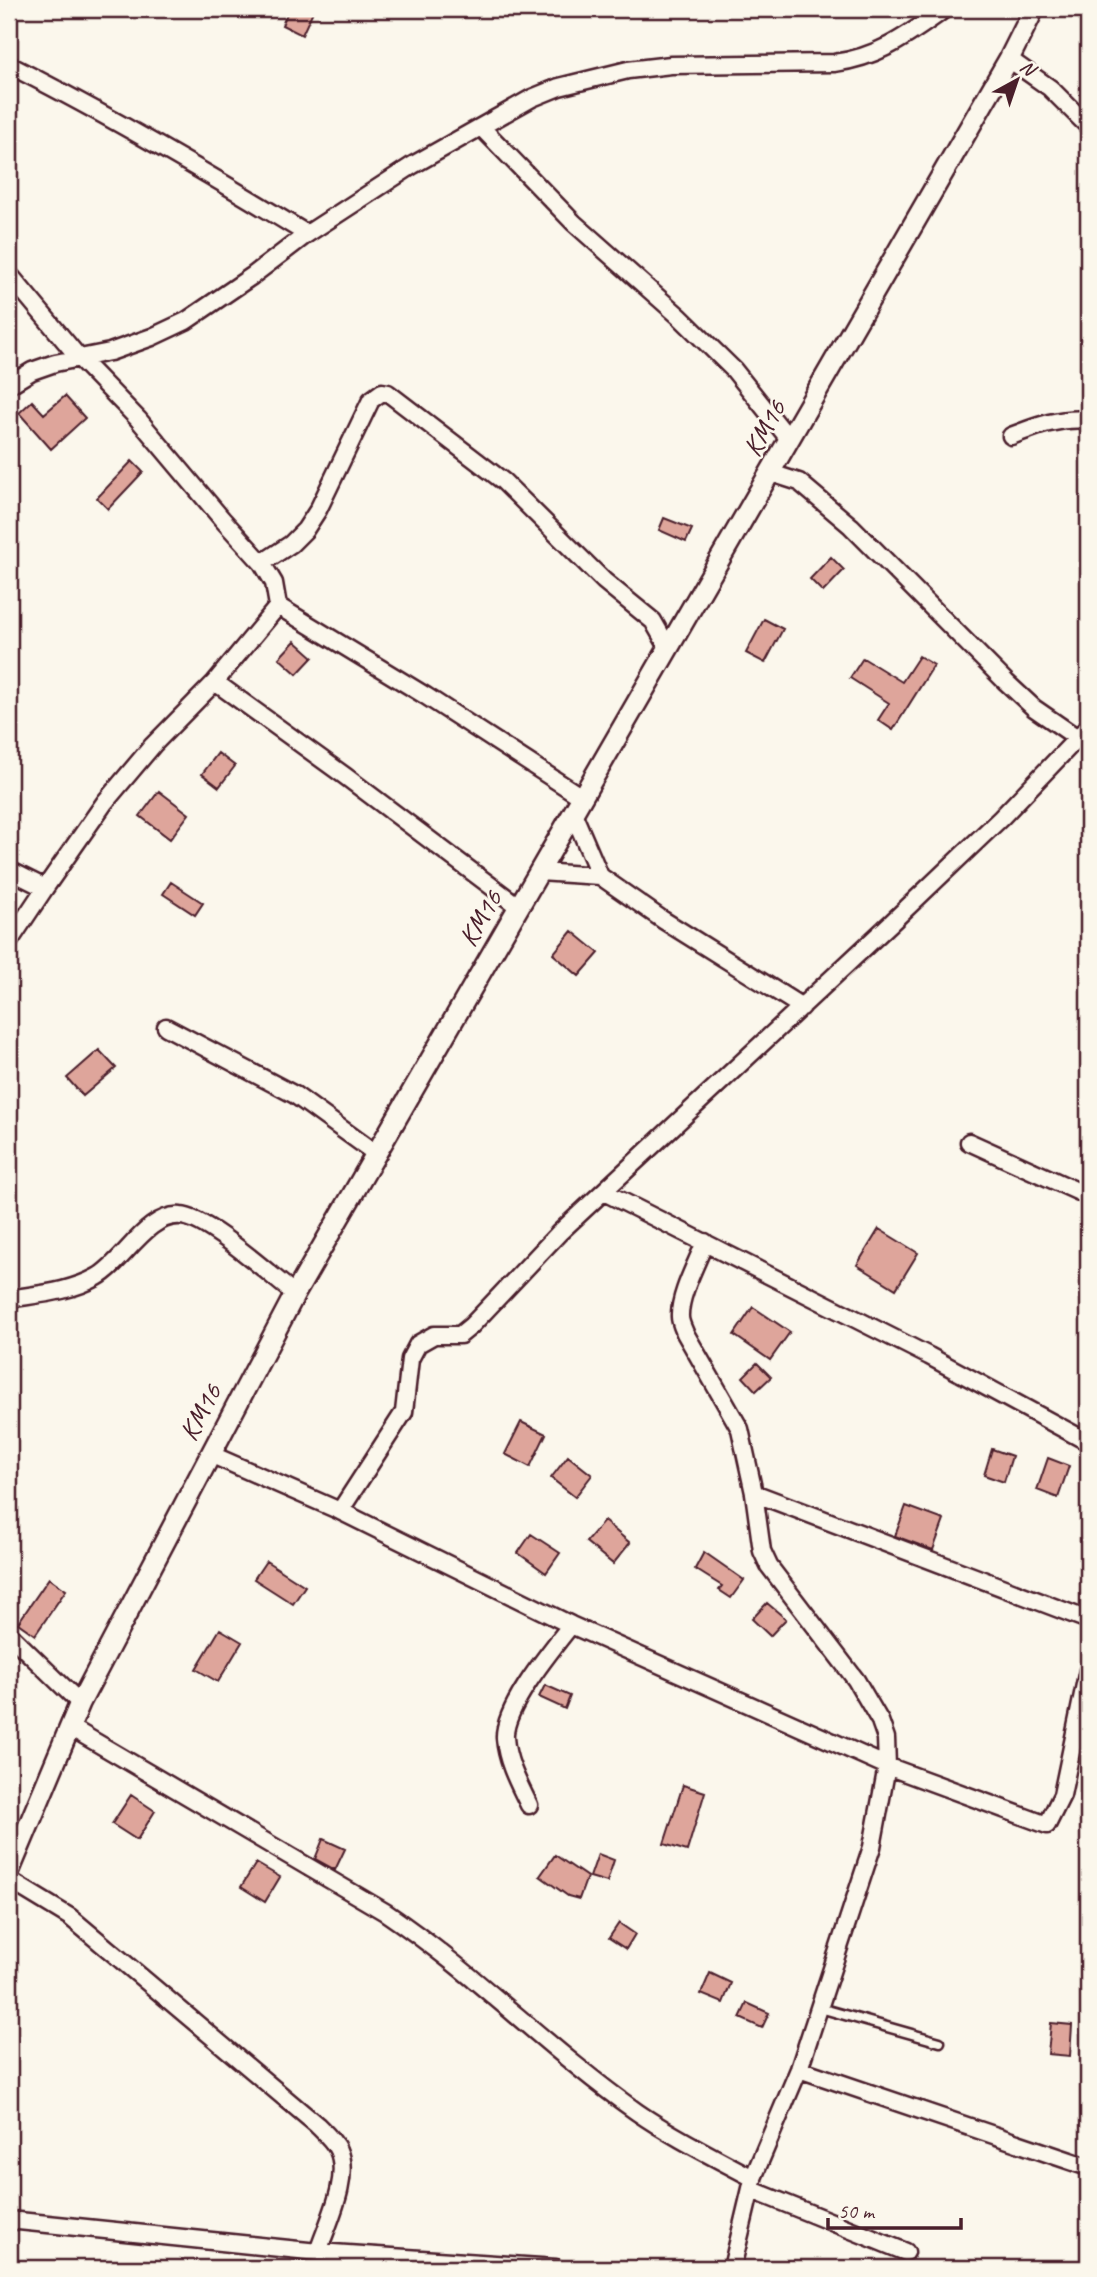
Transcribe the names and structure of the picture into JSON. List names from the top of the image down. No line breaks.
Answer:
{"streets":{"street":["KM16"]},"scale_bar":"50 m","north":"top right"}
